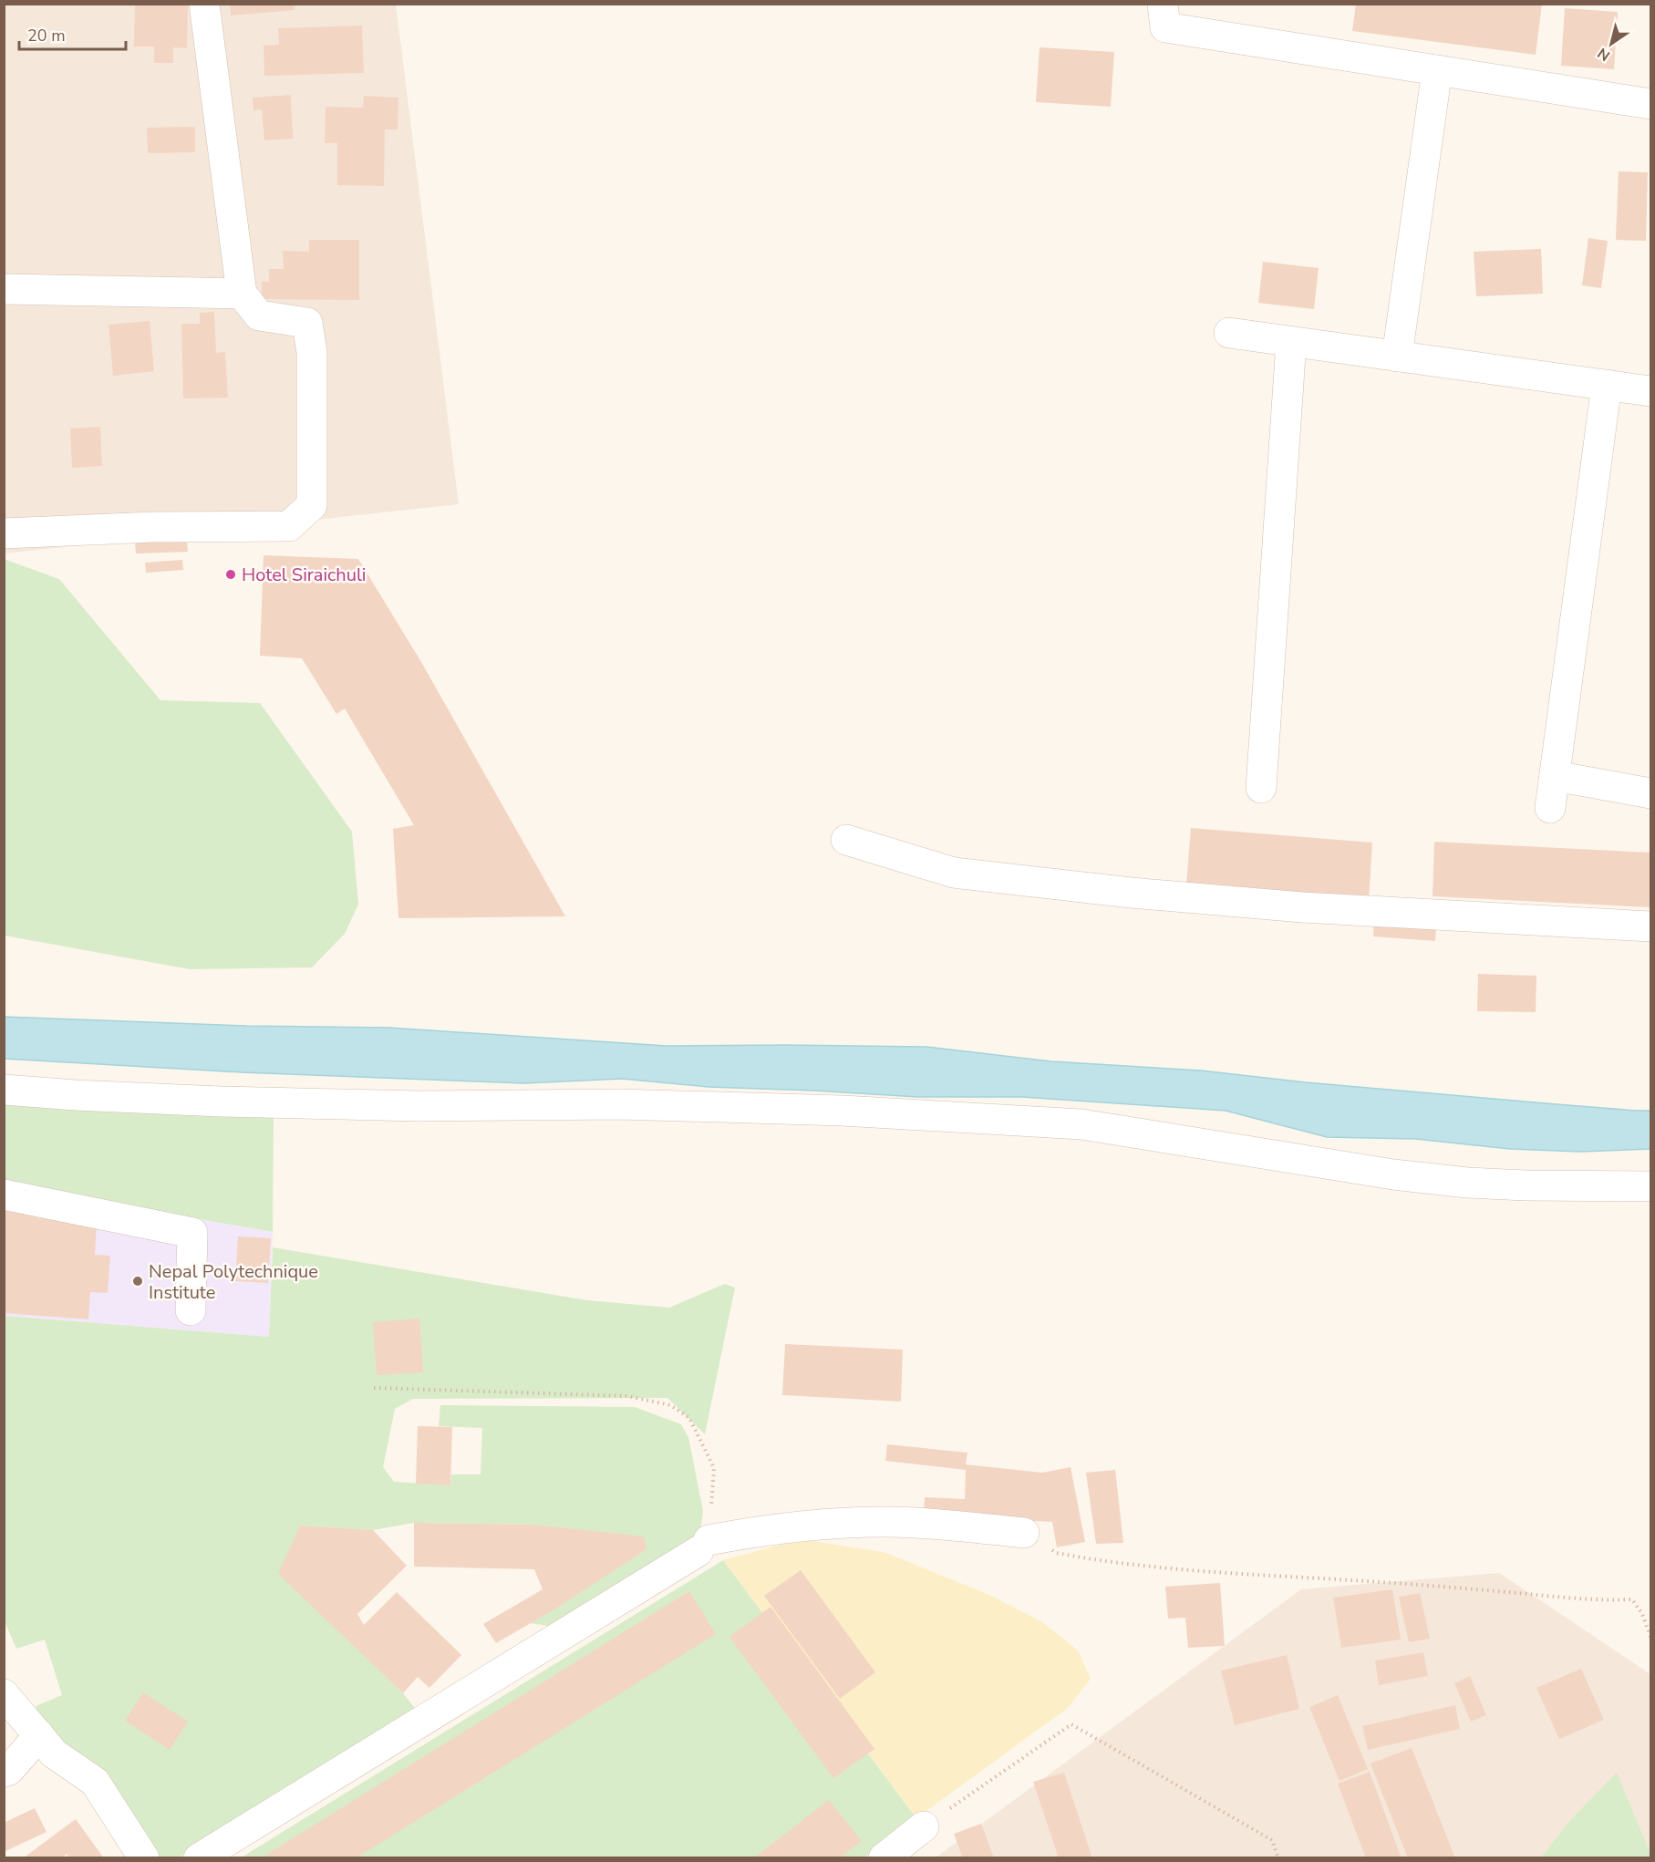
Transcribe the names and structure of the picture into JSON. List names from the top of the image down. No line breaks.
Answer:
{"places":["Hotel Siraichuli","Nepal Polytechnique Institute"],"scale_bar":"20 m","north":"bottom left"}
